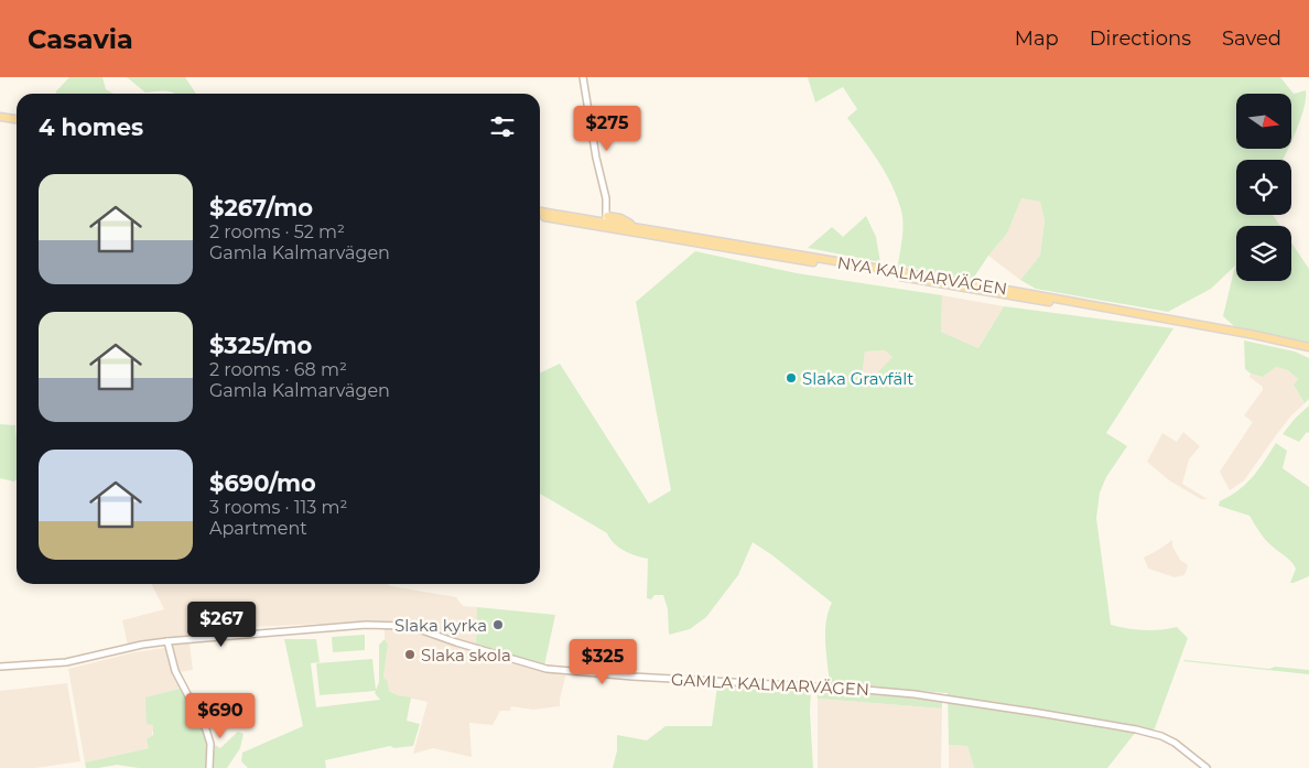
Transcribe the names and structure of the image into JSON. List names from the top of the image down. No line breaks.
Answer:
{"streets":{"main road":["NYA KALMARVÄGEN"],"street":["GAMLA KALMARVÄGEN"]},"places":["Slaka Gravfält","Slaka kyrka","Slaka skola"],"north":"right","page":{"header":"Casavia","nav":["Map","Directions","Saved"],"heading":"4 homes","price":["$275","$267","$325","$690"],"list":[{"name":"$267/mo","note":"2 rooms · 52 m² · Gamla Kalmarvägen"},{"name":"$325/mo","note":"2 rooms · 68 m² · Gamla Kalmarvägen"},{"name":"$690/mo","note":"3 rooms · 113 m² · Apartment"}]}}
